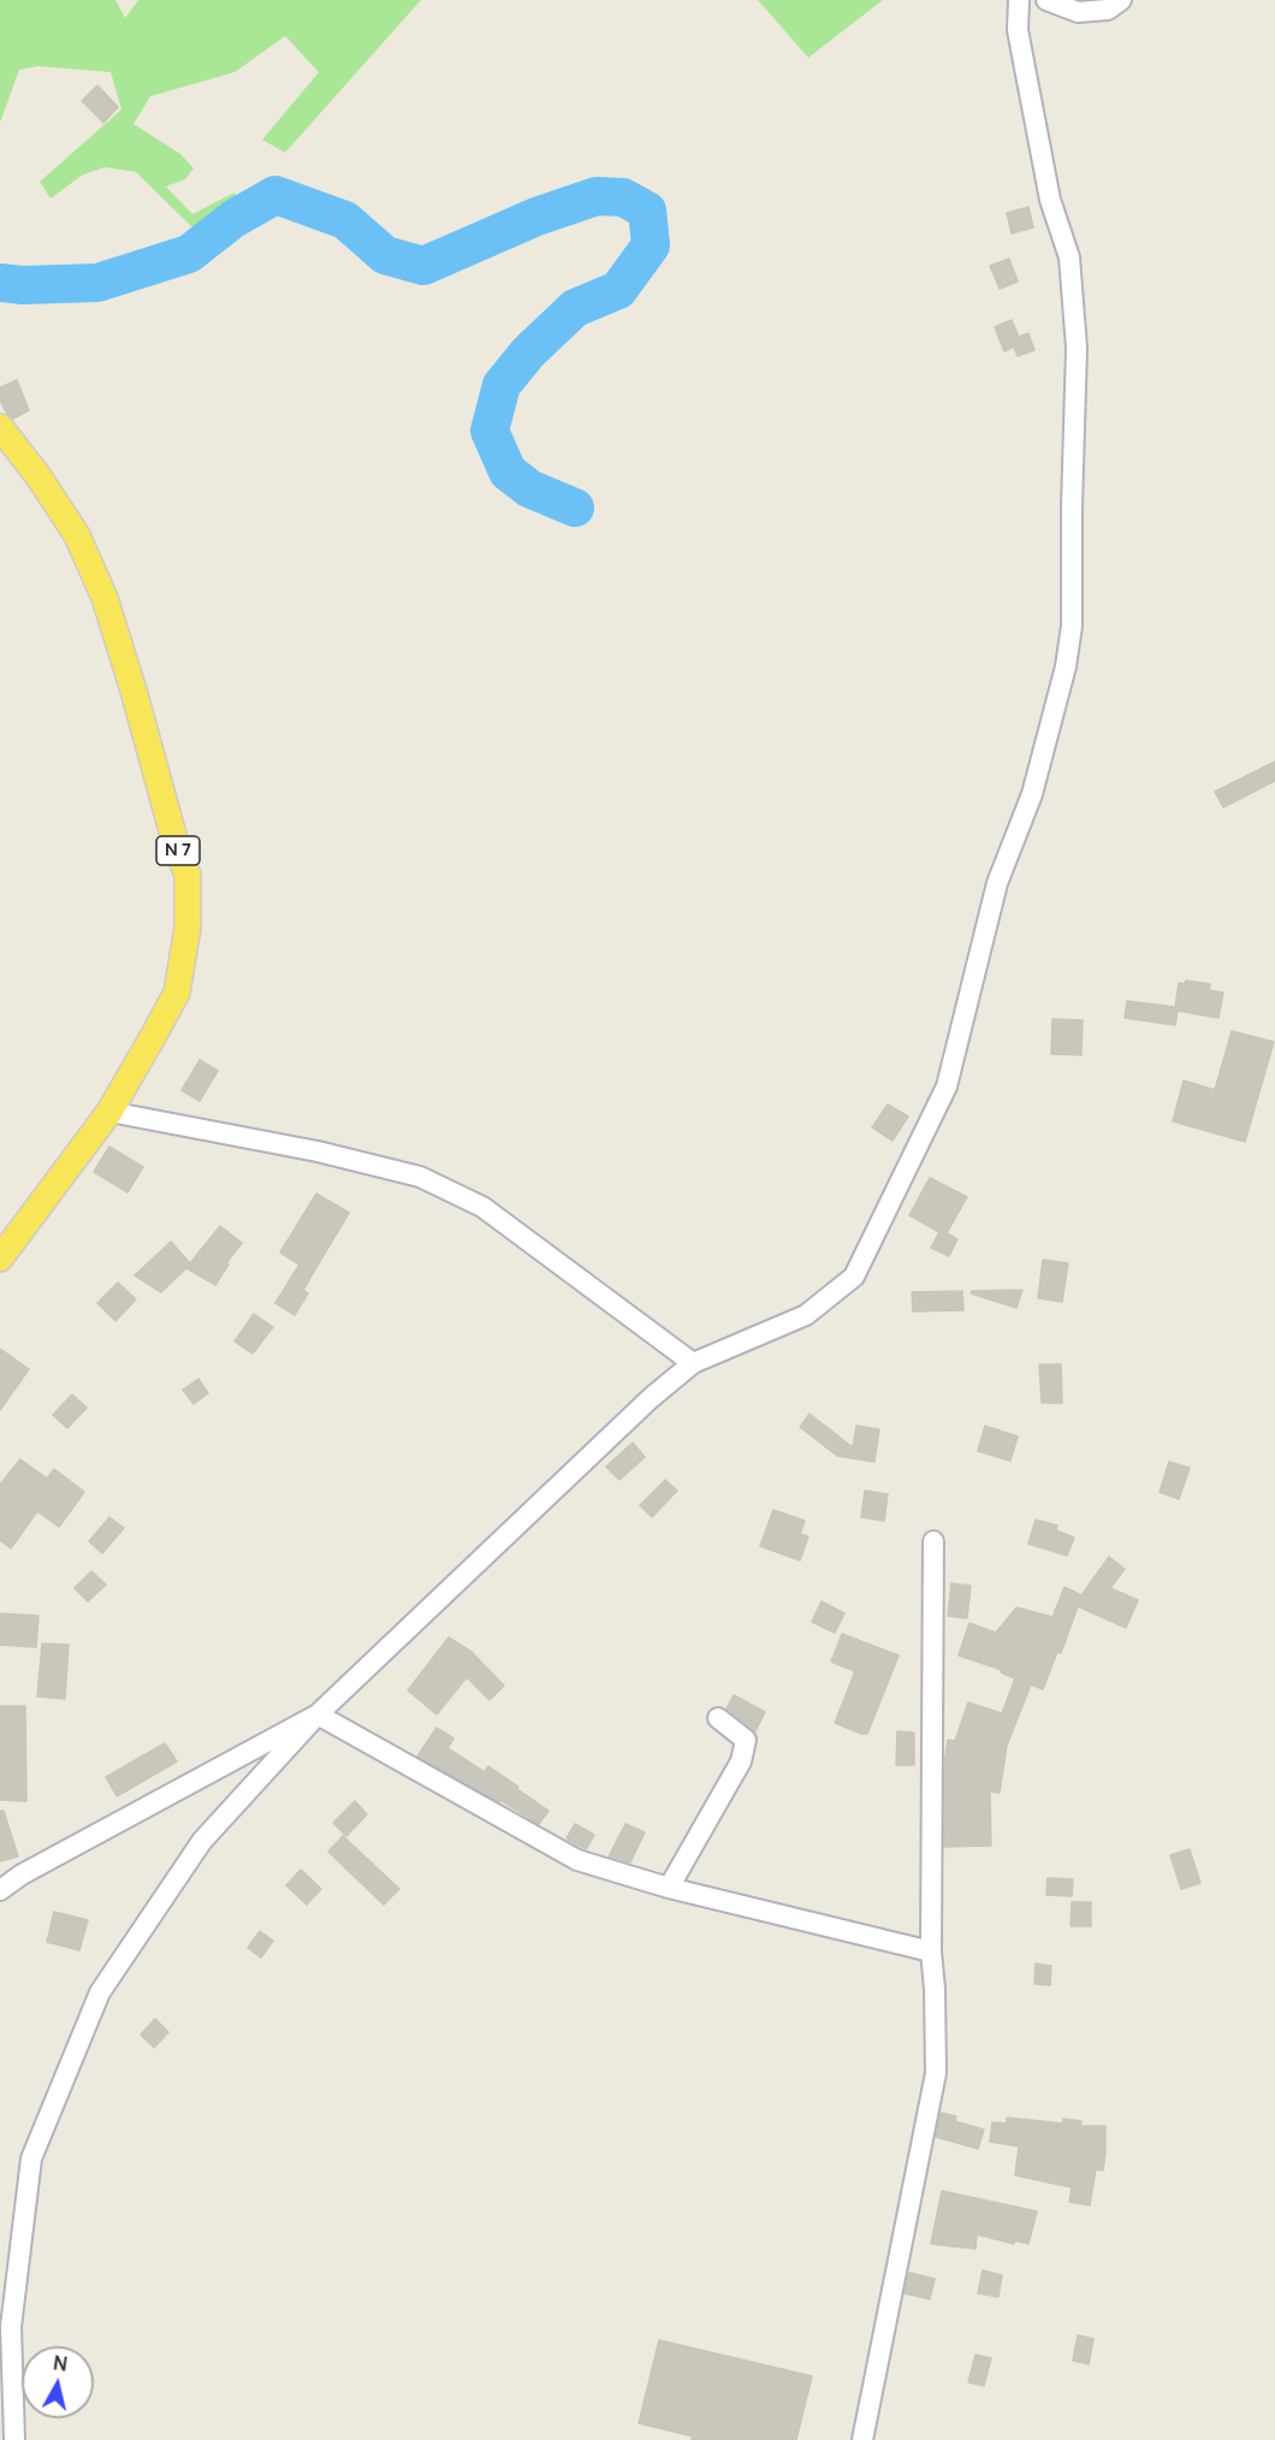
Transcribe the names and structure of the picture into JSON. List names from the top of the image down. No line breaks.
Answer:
{"streets":{"main road":["N 7"]},"north":"top"}
